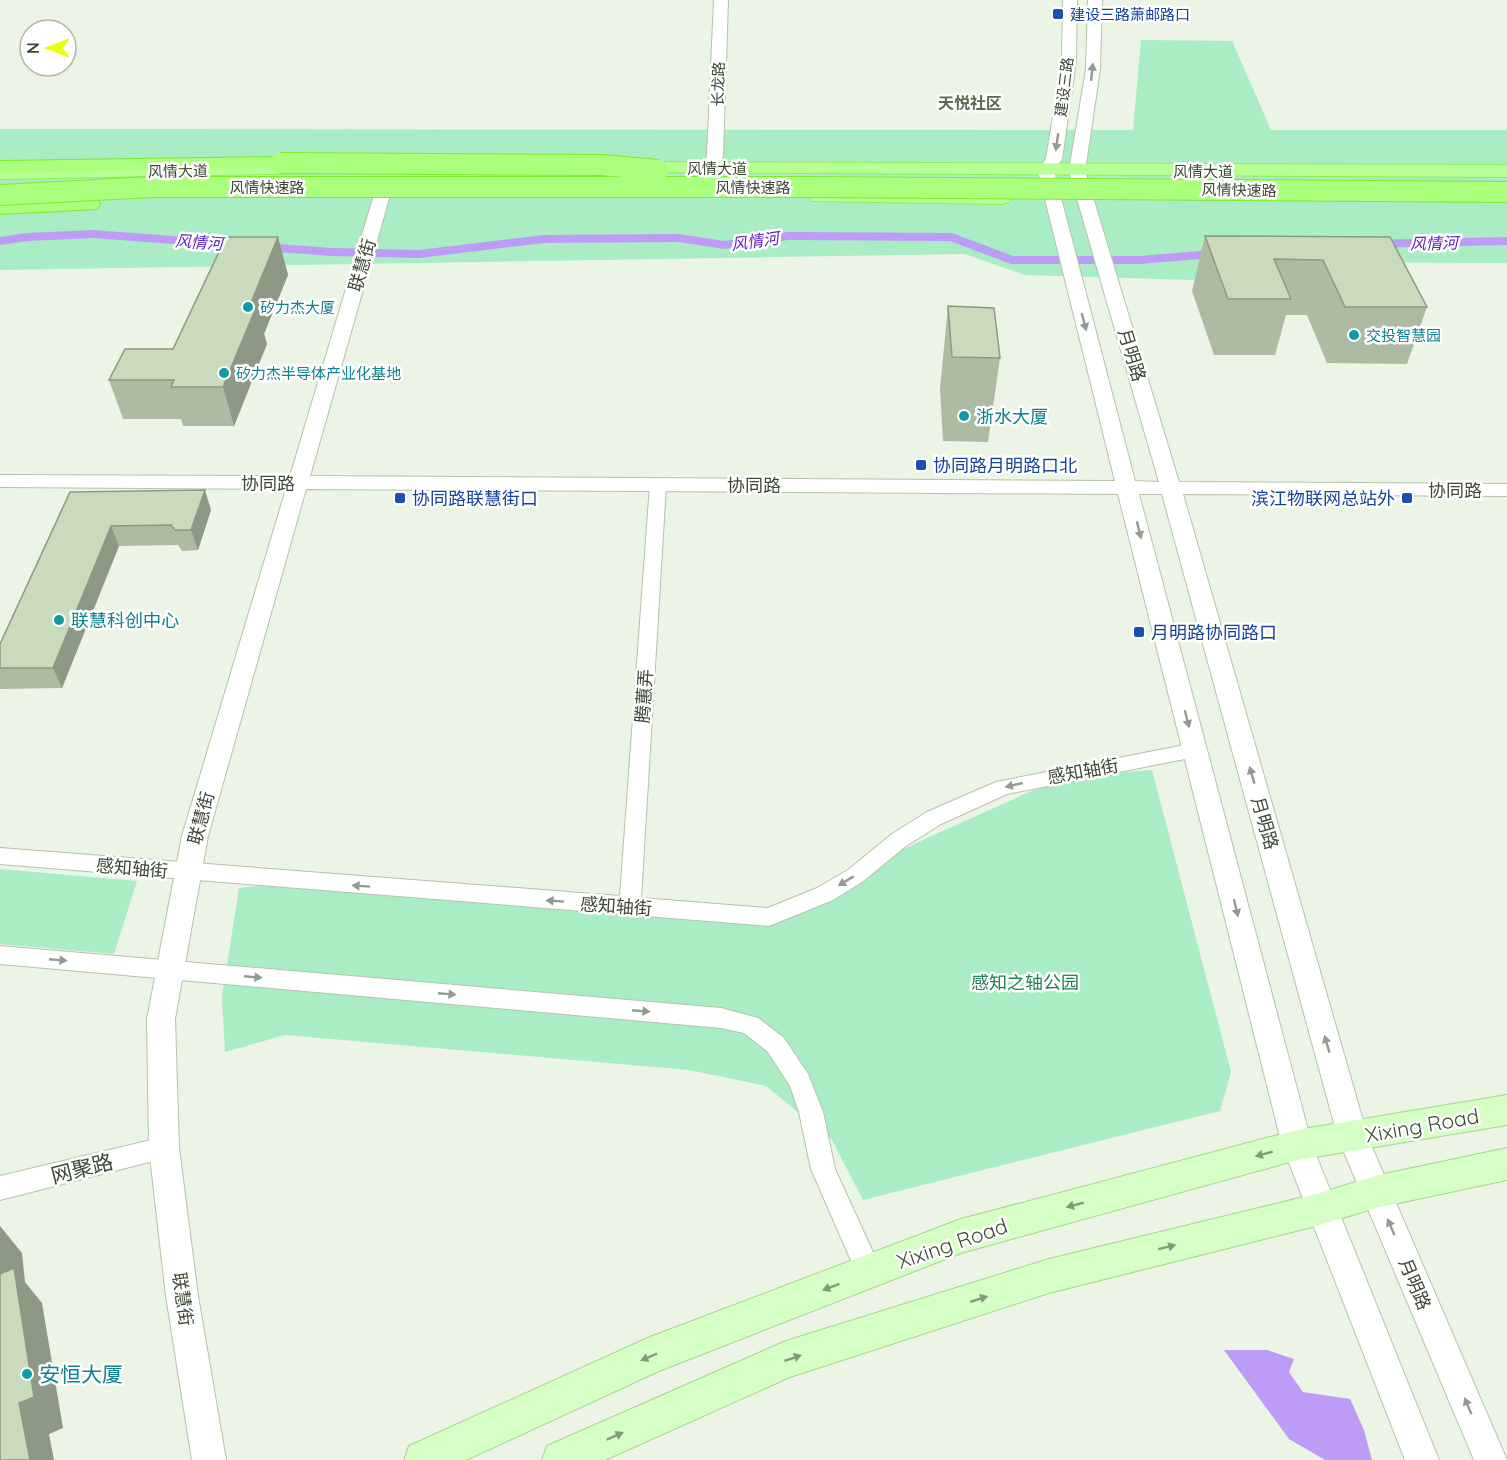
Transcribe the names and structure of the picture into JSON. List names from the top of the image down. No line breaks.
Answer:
{"streets":{"highway":["风情快速路"],"main road":["风情大道","Xixing Road"],"street":["长龙路","建设三路","联慧街","月明路","协同路","腾蕙弄","感知轴街","网聚路"]},"crossings":[["长龙路","风情大道"],["长龙路","风情快速路"],["建设三路","风情大道"],["建设三路","月明路"],["风情大道","风情快速路"],["风情大道","联慧街"],["风情大道","月明路"],["联慧街","协同路"],["联慧街","感知轴街"],["联慧街","网聚路"],["月明路","协同路"],["月明路","感知轴街"],["月明路","Xixing Road"],["协同路","腾蕙弄"],["腾蕙弄","感知轴街"]],"one_way":["感知轴街"],"districts":["天悦社区"],"water":["风情河"],"parks":["感知之轴公园"],"places":{"transit":["建设三路萧邮路口","协同路月明路口北","协同路联慧街口","滨江物联网总站外","月明路协同路口"],"other":["矽力杰大厦","交投智慧园","矽力杰半导体产业化基地","浙水大厦","联慧科创中心","安恒大厦"]},"north":"left"}
